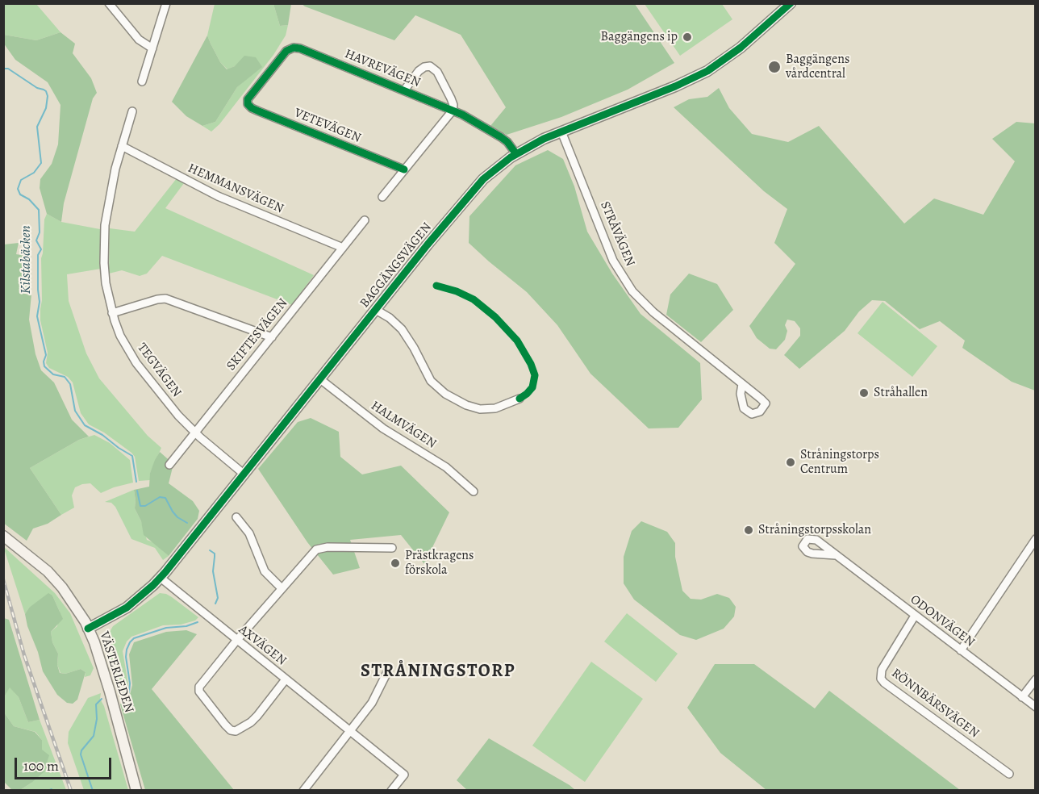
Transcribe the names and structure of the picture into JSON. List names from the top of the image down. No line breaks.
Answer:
{"streets":{"street":["HAVREVÄGEN","VETEVÄGEN","HEMMANSVÄGEN","STRÅVÄGEN","BAGGÄNGSVÄGEN","SKIFTESVÄGEN","TEGVÄGEN","HALMVÄGEN","ODONVÄGEN","AXVÄGEN","VÄSTERLEDEN","RÖNNBÄRSVÄGEN"]},"crossings":[["HAVREVÄGEN","VETEVÄGEN"],["HAVREVÄGEN","BAGGÄNGSVÄGEN"],["HEMMANSVÄGEN","SKIFTESVÄGEN"],["HEMMANSVÄGEN","TEGVÄGEN"],["STRÅVÄGEN","BAGGÄNGSVÄGEN"],["BAGGÄNGSVÄGEN","TEGVÄGEN"],["BAGGÄNGSVÄGEN","HALMVÄGEN"],["BAGGÄNGSVÄGEN","AXVÄGEN"],["BAGGÄNGSVÄGEN","VÄSTERLEDEN"],["SKIFTESVÄGEN","TEGVÄGEN"],["ODONVÄGEN","RÖNNBÄRSVÄGEN"]],"districts":["STRÅNINGSTORP"],"water":["Kilstabäcken"],"places":["Baggängens ip","Baggängens vårdcentral","Stråhallen","Stråningstorps Centrum","Stråningstorpsskolan","Prästkragens förskola"],"scale_bar":"100 m"}
